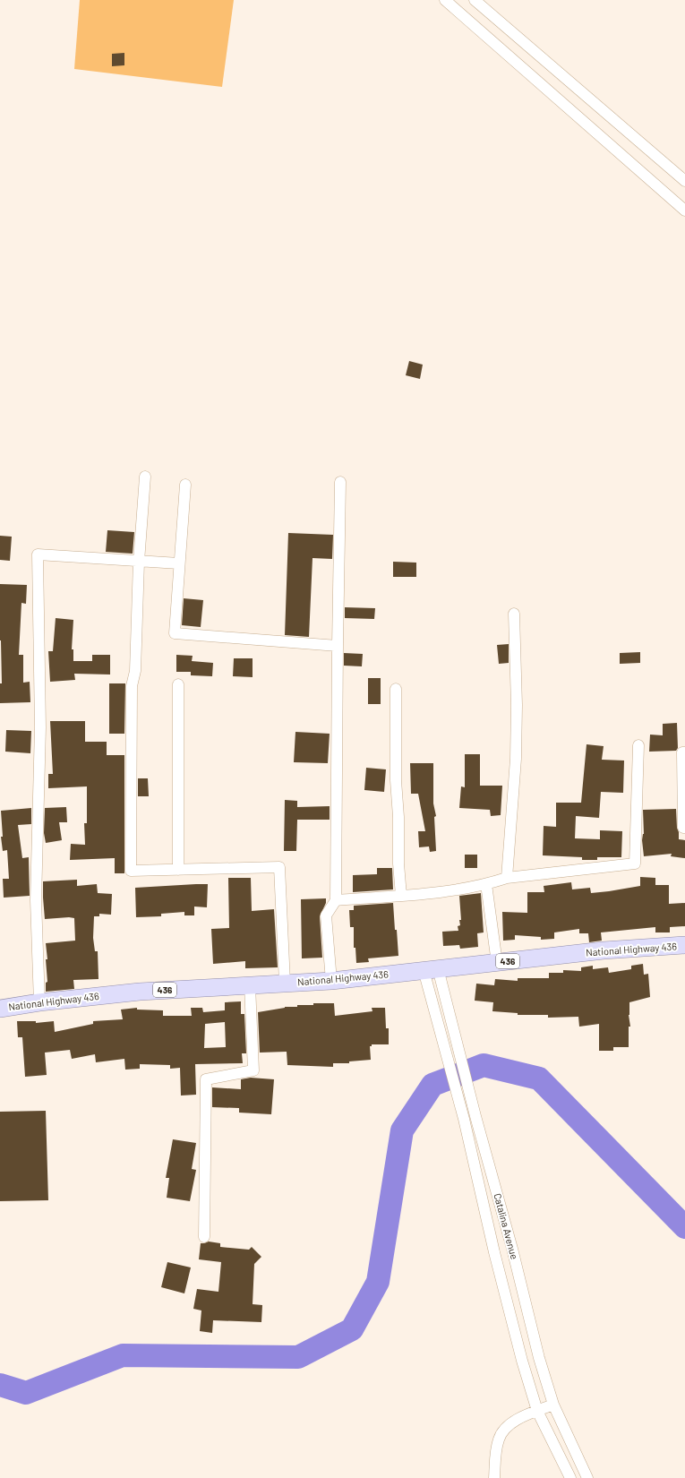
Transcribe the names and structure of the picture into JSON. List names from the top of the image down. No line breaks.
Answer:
{"streets":{"main road":["National Highway 436","436"],"street":["Catalina Avenue"]},"crossings":[["National Highway 436","Catalina Avenue"]]}
